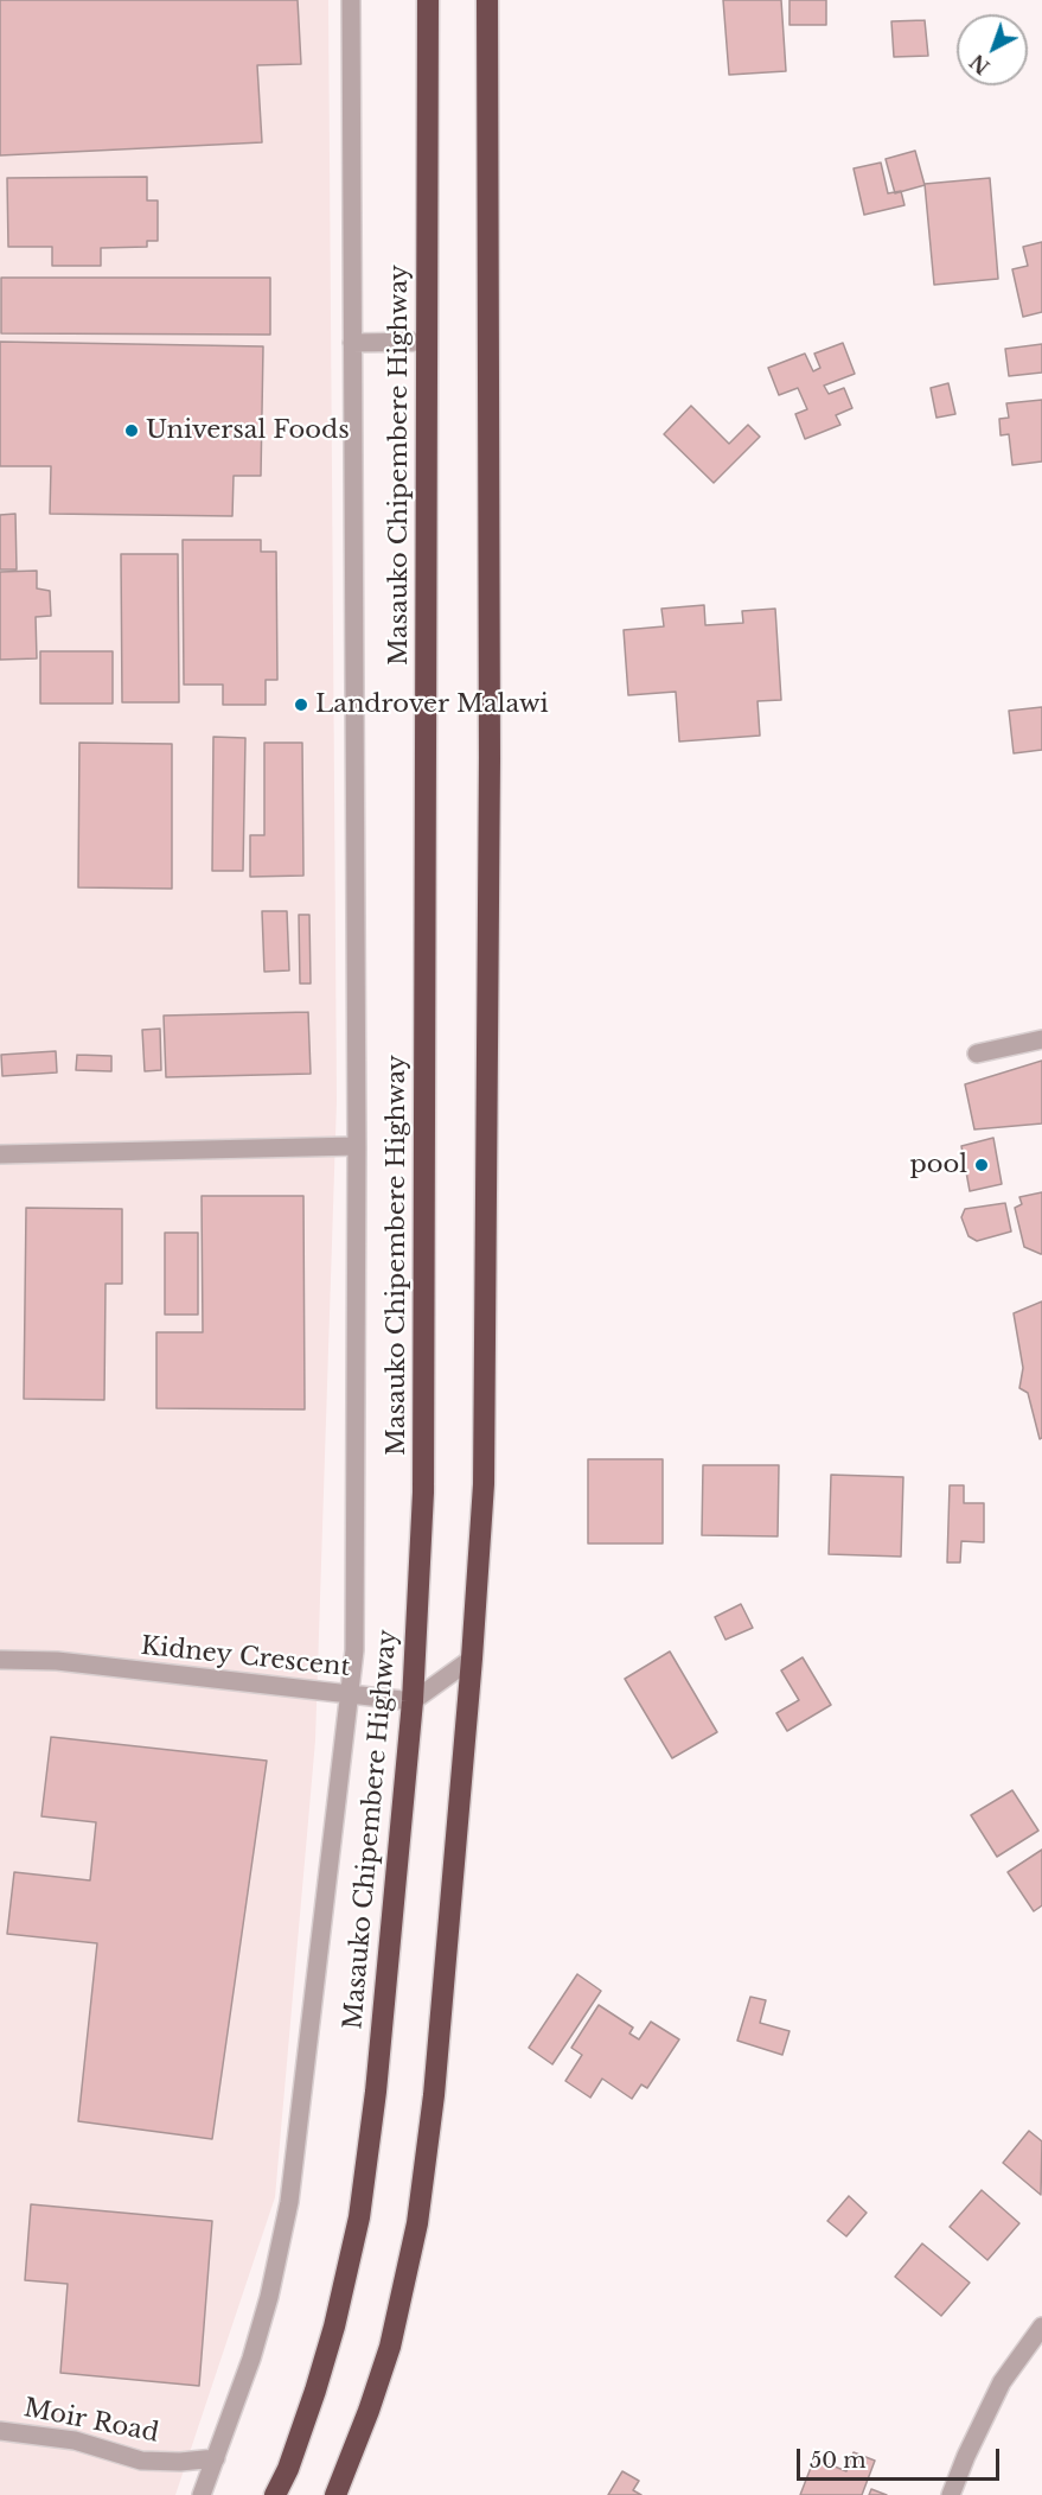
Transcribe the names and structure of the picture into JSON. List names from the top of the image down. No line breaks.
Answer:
{"streets":{"highway":["Masauko Chipembere Highway"],"street":["Kidney Crescent","Moir Road"]},"crossings":[["Masauko Chipembere Highway","Kidney Crescent"]],"places":["Universal Foods","Landrover Malawi","pool"],"scale_bar":"50 m","north":"bottom left"}
